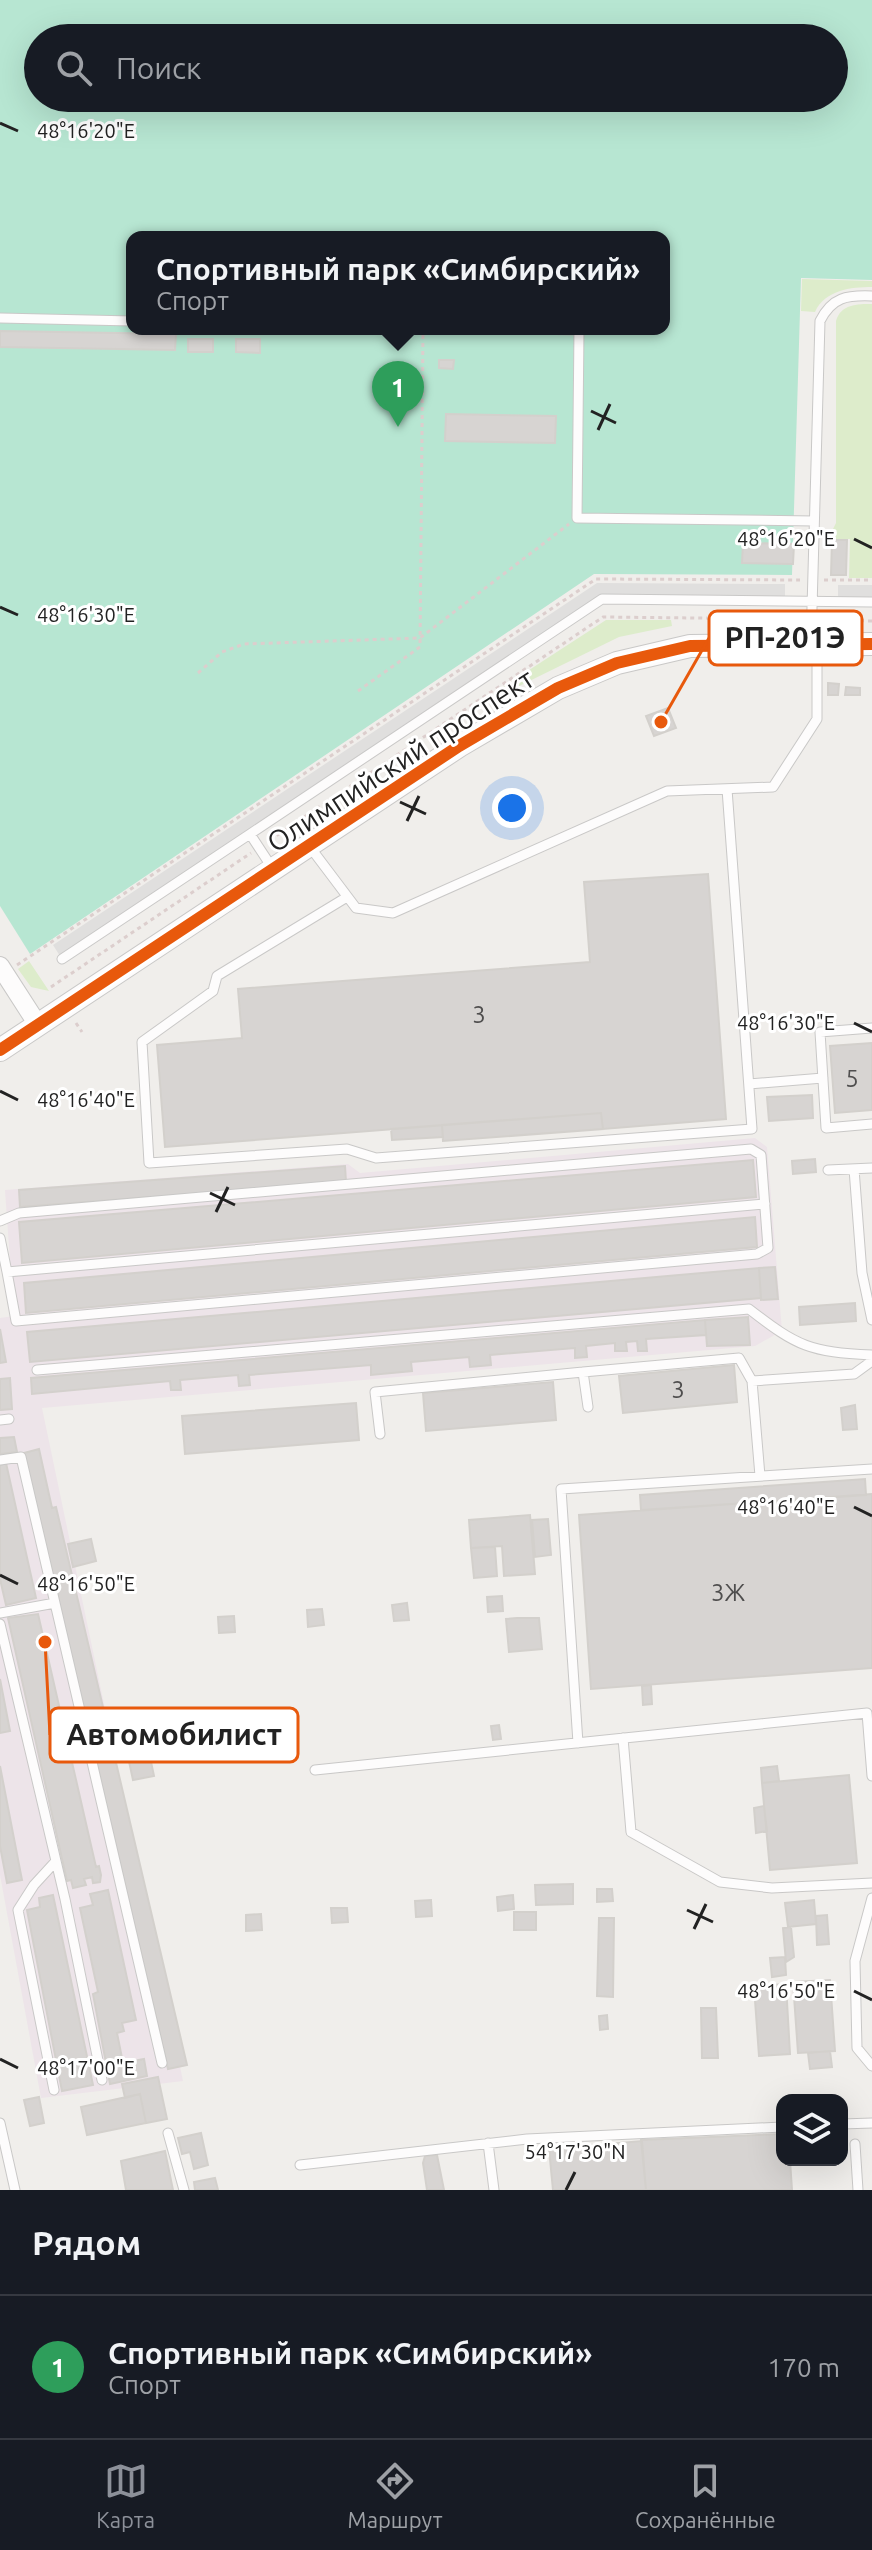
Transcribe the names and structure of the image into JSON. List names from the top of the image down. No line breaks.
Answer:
{"streets":{"street":["Олимпийский проспект"]},"places":["РП-201Э","Автомобилист"],"house_numbers":["3","5","3","3Ж"],"page":{"search":"Поиск","popup":["Спортивный парк «Симбирский»","Спорт"],"pins":"1","heading":"Рядом","list":[{"mark":"1","name":"Спортивный парк «Симбирский»","note":"Спорт","value":"170 m"}],"nav":["Карта","Маршрут","Сохранённые"]},"coordinates":["48°16'20\"E","48°16'30\"E","48°16'40\"E","48°16'50\"E","48°17'00\"E","54°17'30\"N"]}
